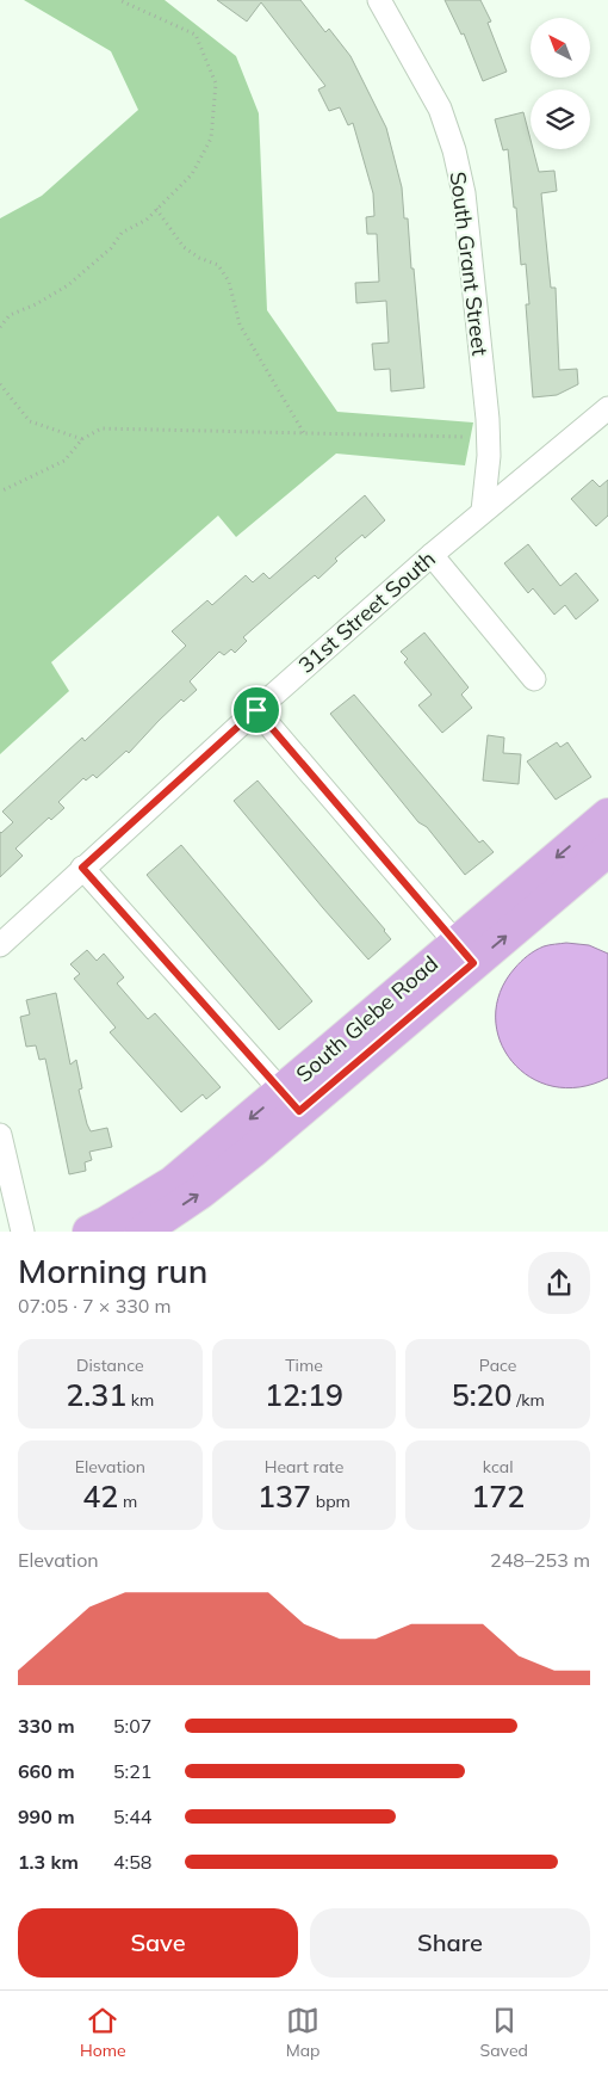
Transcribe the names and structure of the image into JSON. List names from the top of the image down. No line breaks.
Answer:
{"streets":{"main road":["South Glebe Road"],"street":["South Grant Street","31st Street South"]},"crossings":[["South Grant Street","31st Street South"]],"north":"top left","page":{"heading":["Morning run","07:05 · 7 × 330 m"],"stats":[["Distance","2.31 km"],["Time","12:19"],["Pace","5:20 /km"],["Elevation","42 m"],["Heart rate","137 bpm"],["kcal","172"]],"chart":["Elevation","248–253 m"],"list":[{"name":"330 m","note":"5:07"},{"name":"660 m","note":"5:21"},{"name":"990 m","note":"5:44"},{"name":"1.3 km","note":"4:58"}],"buttons":["Save","Share"],"tabs":["Home","Map","Saved"]}}
